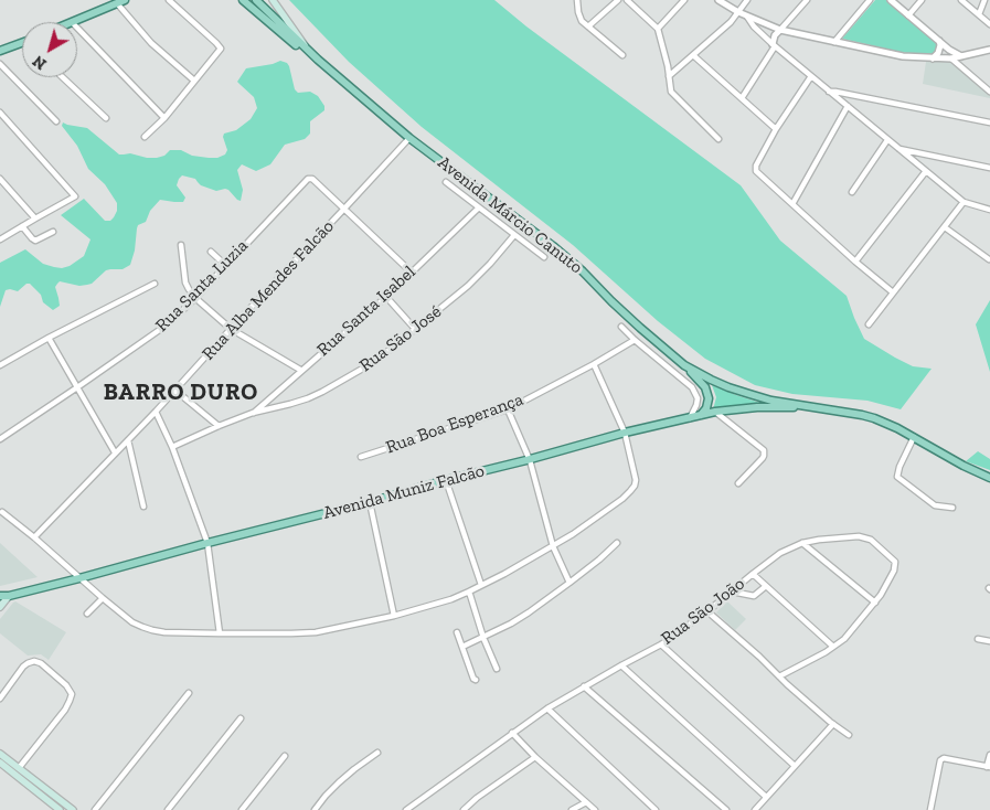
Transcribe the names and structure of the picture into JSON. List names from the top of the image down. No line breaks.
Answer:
{"streets":{"main road":["Avenida Márcio Canuto","Avenida Muniz Falcão"],"street":["Rua Santa Luzia","Rua Alba Mendes Falcão","Rua Santa Isabel","Rua São José","Rua Boa Esperança","Rua São João"]},"crossings":[["Avenida Márcio Canuto","Rua Alba Mendes Falcão"],["Avenida Márcio Canuto","Avenida Muniz Falcão"],["Rua Santa Luzia","Rua Alba Mendes Falcão"],["Rua Santa Isabel","Rua São José"]],"districts":["BARRO DURO"],"north":"bottom left"}
